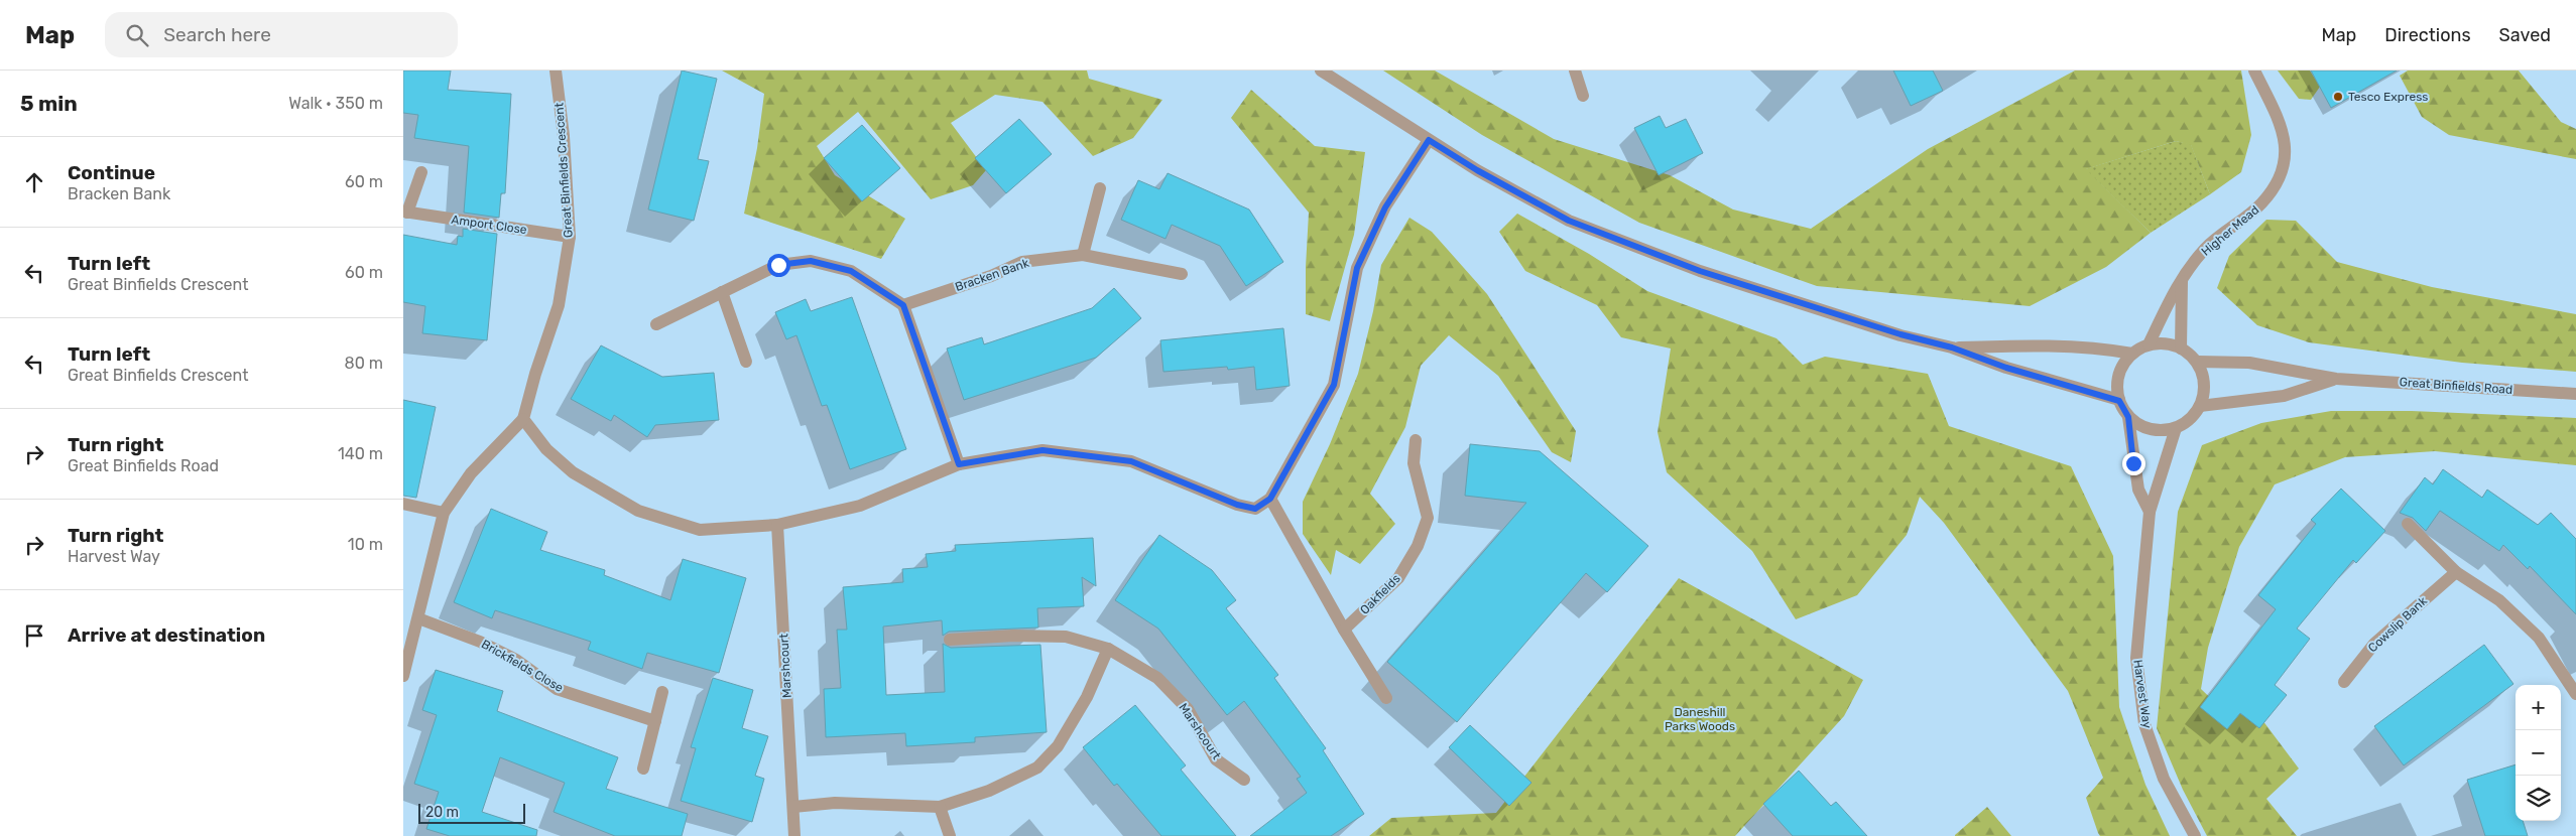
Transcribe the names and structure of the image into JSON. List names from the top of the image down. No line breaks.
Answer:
{"streets":{"street":["Great Binfields Crescent","Amport Close","Higher Mead","Bracken Bank","Great Binfields Road","Oakfields","Cowslip Bank","Brickfields Close","Marshcourt","Harvest Way"]},"crossings":[["Great Binfields Crescent","Amport Close"],["Higher Mead","Great Binfields Road"],["Higher Mead","Harvest Way"],["Great Binfields Road","Harvest Way"]],"parks":["Daneshill Parks Woods"],"places":["Tesco Express"],"scale_bar":"20 m","page":{"header":"Map","search":"Search here","nav":["Map","Directions","Saved"],"heading":["5 min","Walk · 350 m"],"list":[["Continue","Bracken Bank","60 m"],["Turn left","Great Binfields Crescent","60 m"],["Turn left","Great Binfields Crescent","80 m"],["Turn right","Great Binfields Road","140 m"],["Turn right","Harvest Way","10 m"],"Arrive at destination"],"map_buttons":["+","−"],"scale":"20 m"}}
